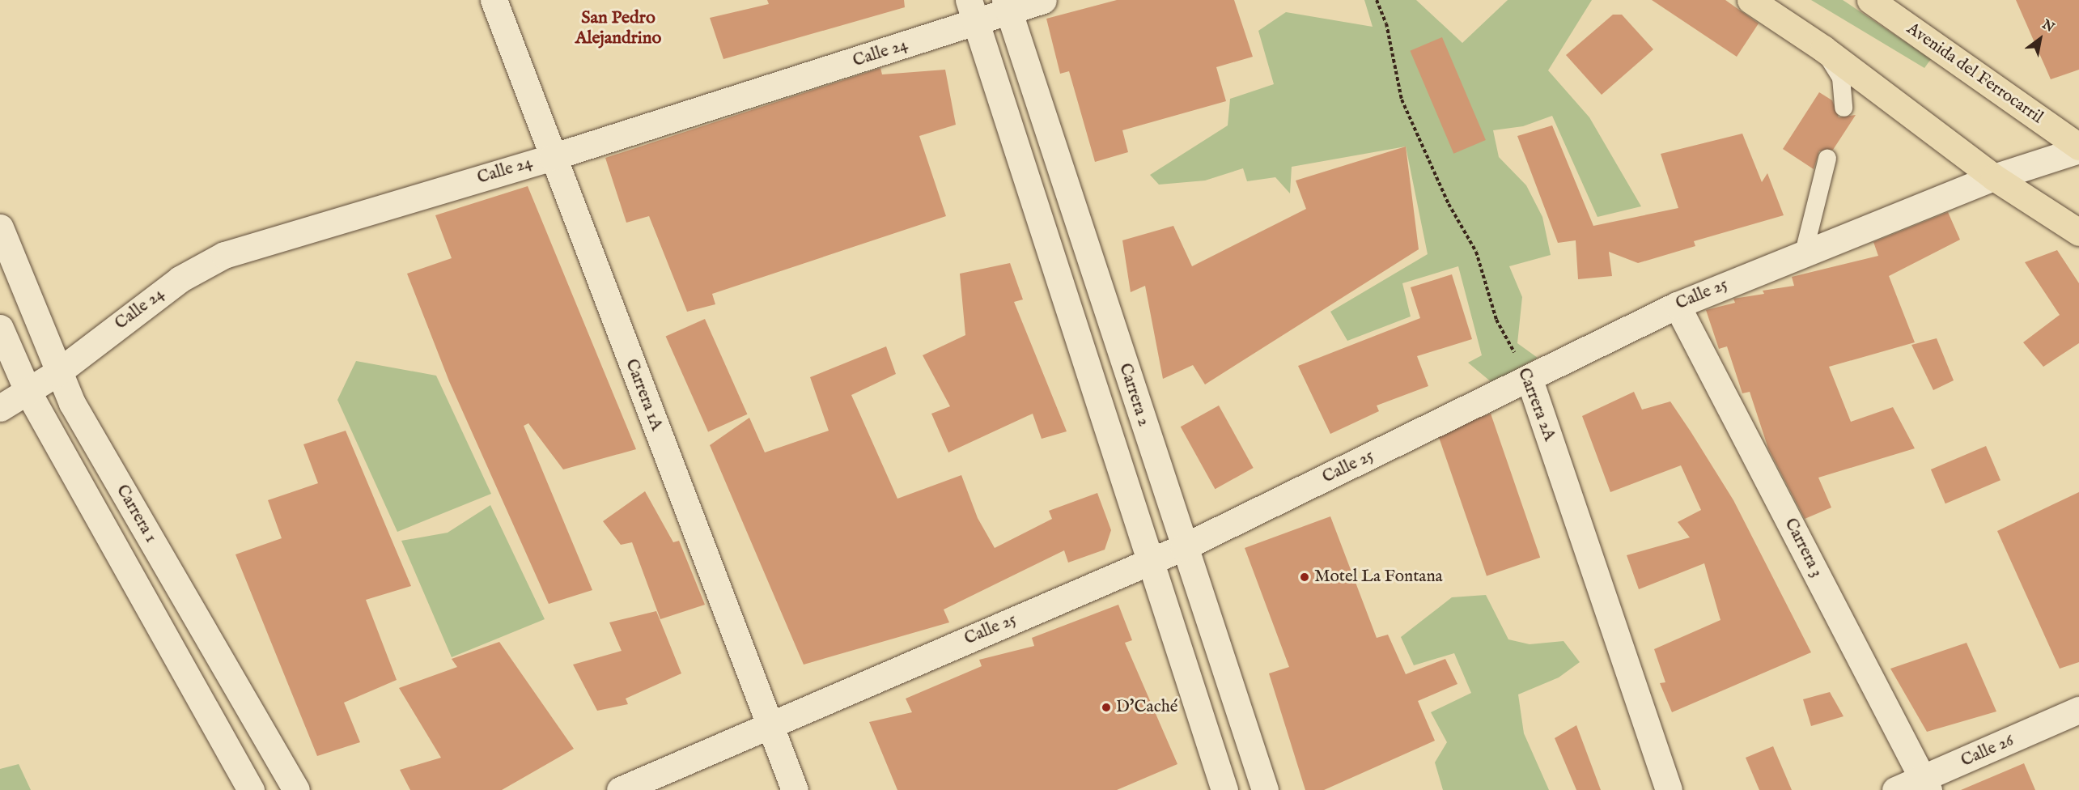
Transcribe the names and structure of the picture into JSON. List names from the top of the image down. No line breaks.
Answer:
{"streets":{"main road":["Avenida del Ferrocarril"],"street":["Calle 24","Calle 25","Carrera 1A","Carrera 2","Carrera 2A","Carrera 1","Carrera 3","Calle 26"]},"crossings":[["Calle 24","Carrera 1A"],["Calle 24","Carrera 2"],["Calle 24","Carrera 1"],["Avenida del Ferrocarril","Calle 25"],["Calle 25","Carrera 1A"],["Calle 25","Carrera 2"],["Calle 25","Carrera 2A"],["Calle 25","Carrera 3"],["Carrera 3","Calle 26"]],"districts":["San Pedro Alejandrino"],"places":["Motel La Fontana","D'Caché"],"north":"top right"}
